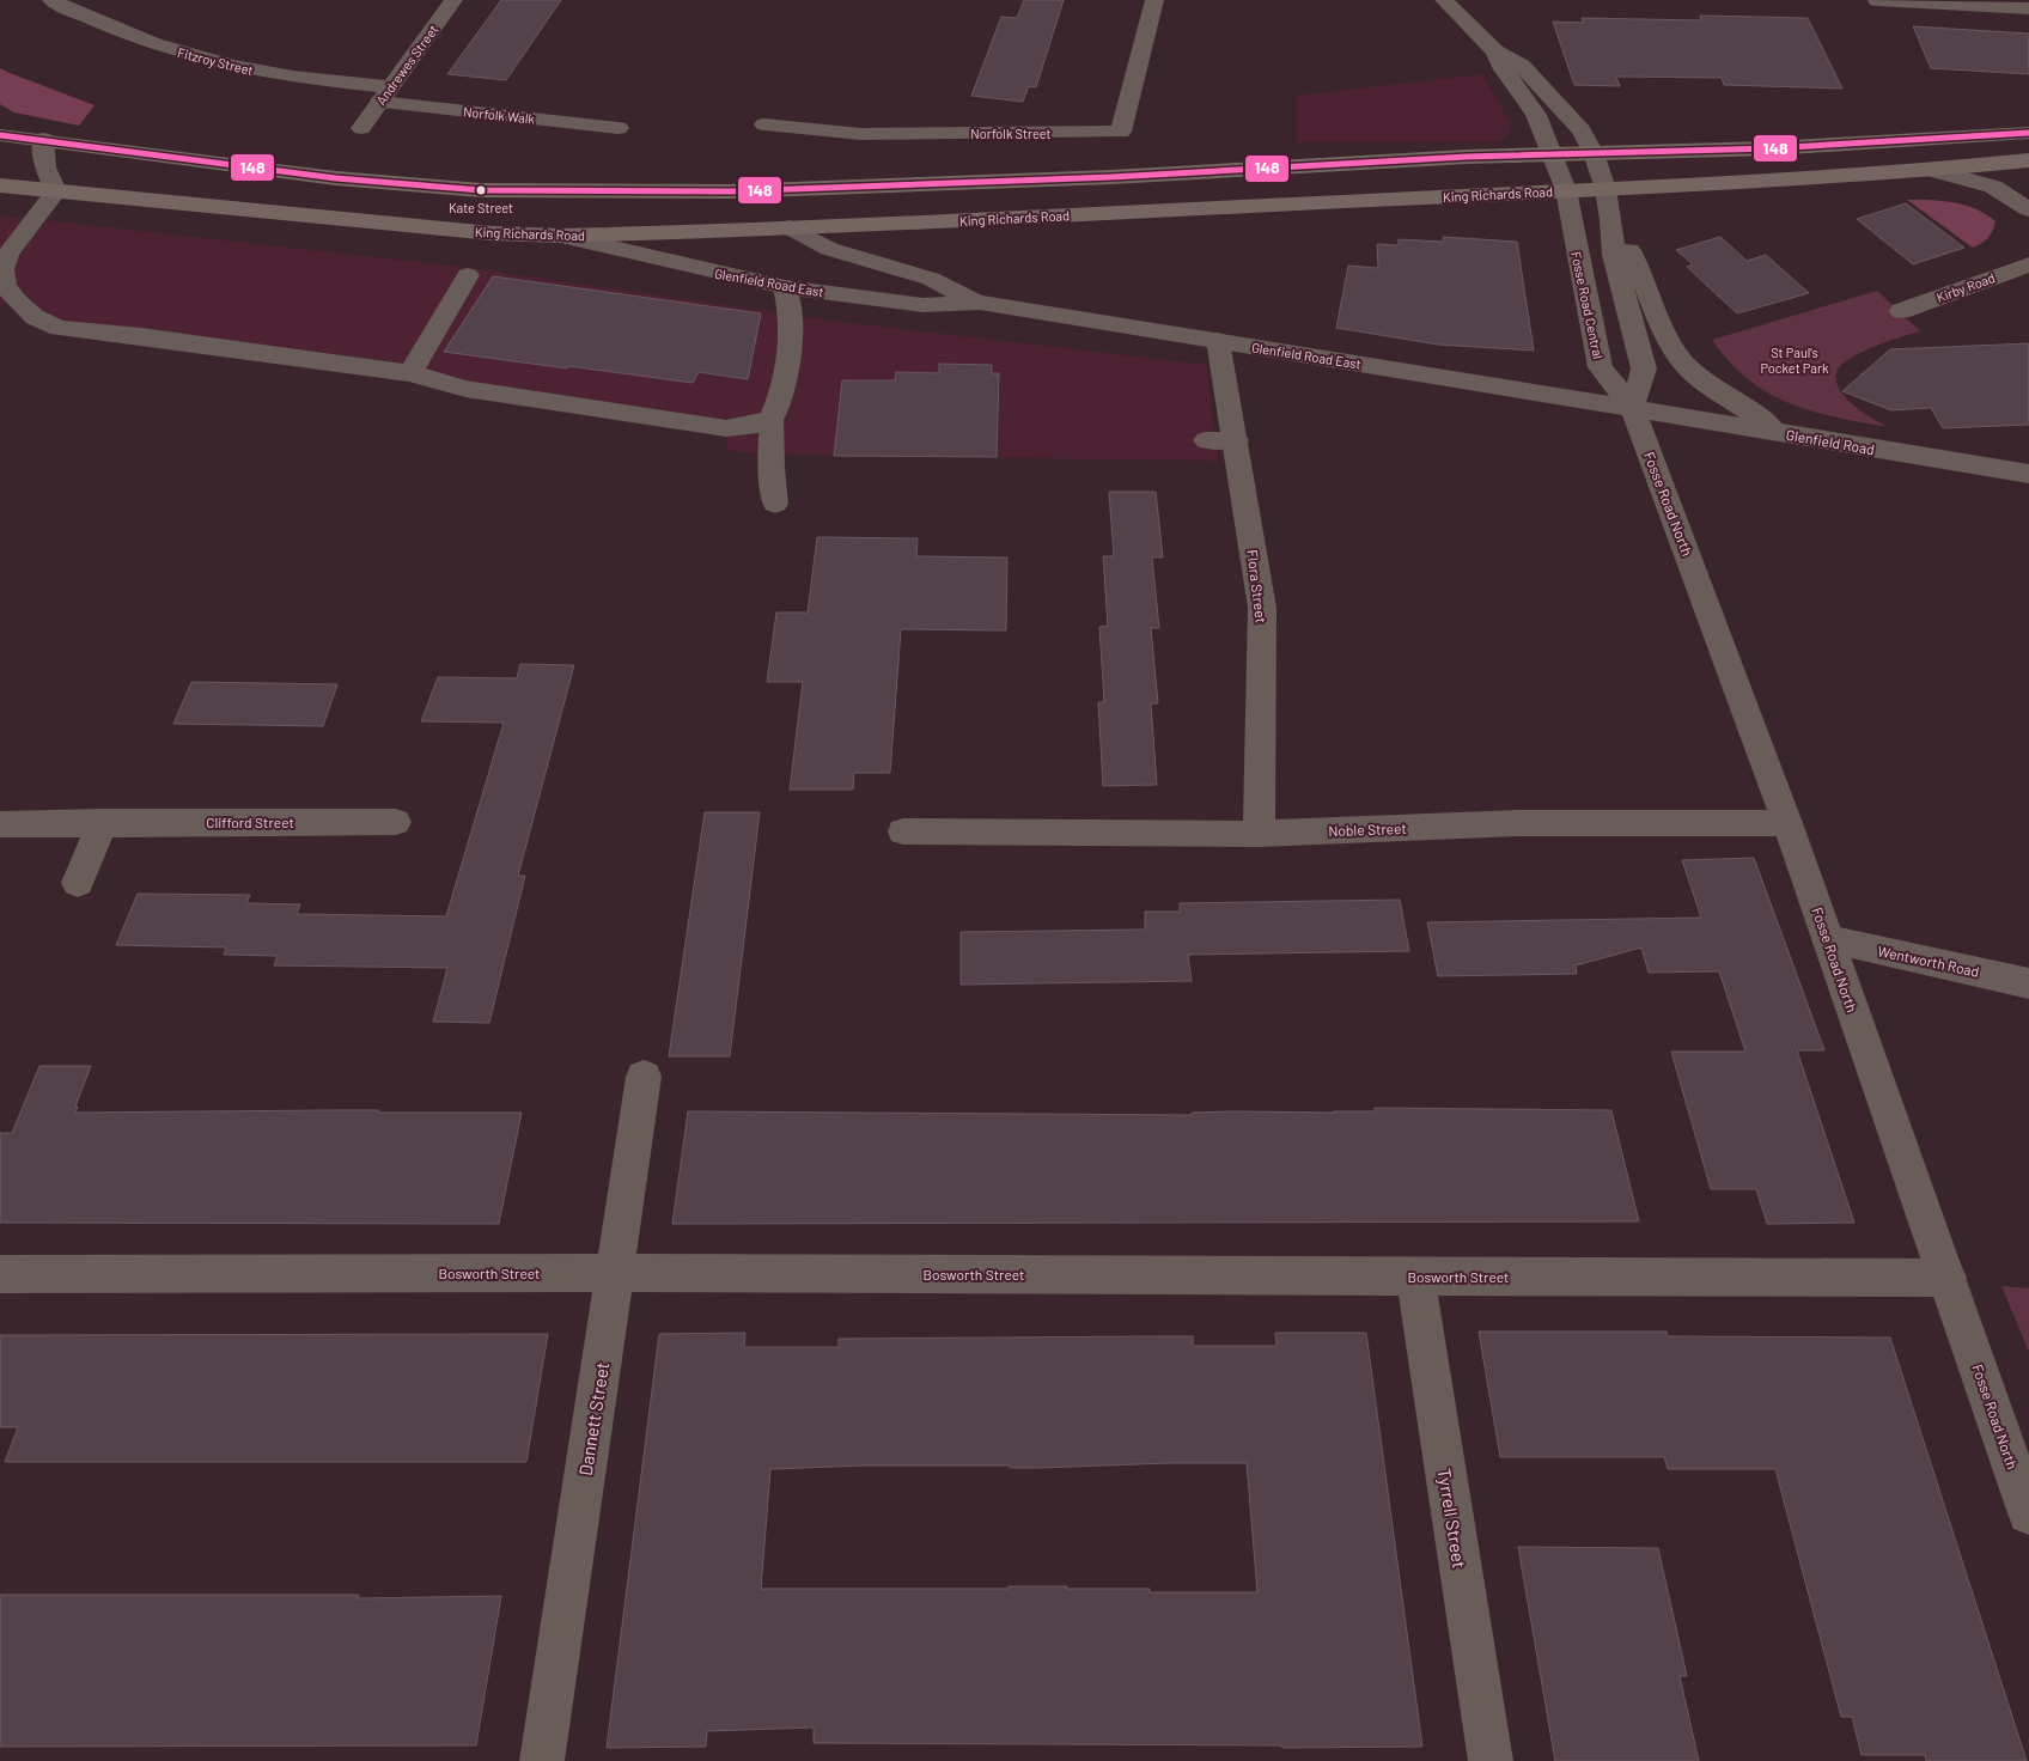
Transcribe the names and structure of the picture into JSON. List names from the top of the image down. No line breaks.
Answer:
{"streets":{"main road":["King Richards Road"],"street":["Fitzroy Street","Andrewes Street","Norfolk Street","Glenfield Road East","Kirby Road","Fosse Road Central","Glenfield Road","Fosse Road North","Flora Street","Clifford Street","Noble Street","Wentworth Road","Bosworth Street","Dannett Street","Tyrrell Street"],"lane":["Norfolk Walk"]},"crossings":[["Fitzroy Street","Andrewes Street"],["Fitzroy Street","Norfolk Walk"],["Andrewes Street","Norfolk Walk"],["King Richards Road","Glenfield Road East"],["King Richards Road","Fosse Road Central"],["Glenfield Road East","Fosse Road Central"],["Glenfield Road East","Glenfield Road"],["Glenfield Road East","Fosse Road North"],["Glenfield Road East","Flora Street"],["Fosse Road Central","Glenfield Road"],["Fosse Road Central","Fosse Road North"],["Glenfield Road","Fosse Road North"],["Fosse Road North","Noble Street"],["Fosse Road North","Wentworth Road"],["Fosse Road North","Bosworth Street"],["Flora Street","Noble Street"],["Bosworth Street","Dannett Street"],["Bosworth Street","Tyrrell Street"]],"parks":["St Paul's Pocket Park"],"places":["Kate Street"],"lines":["transit line 148"]}
